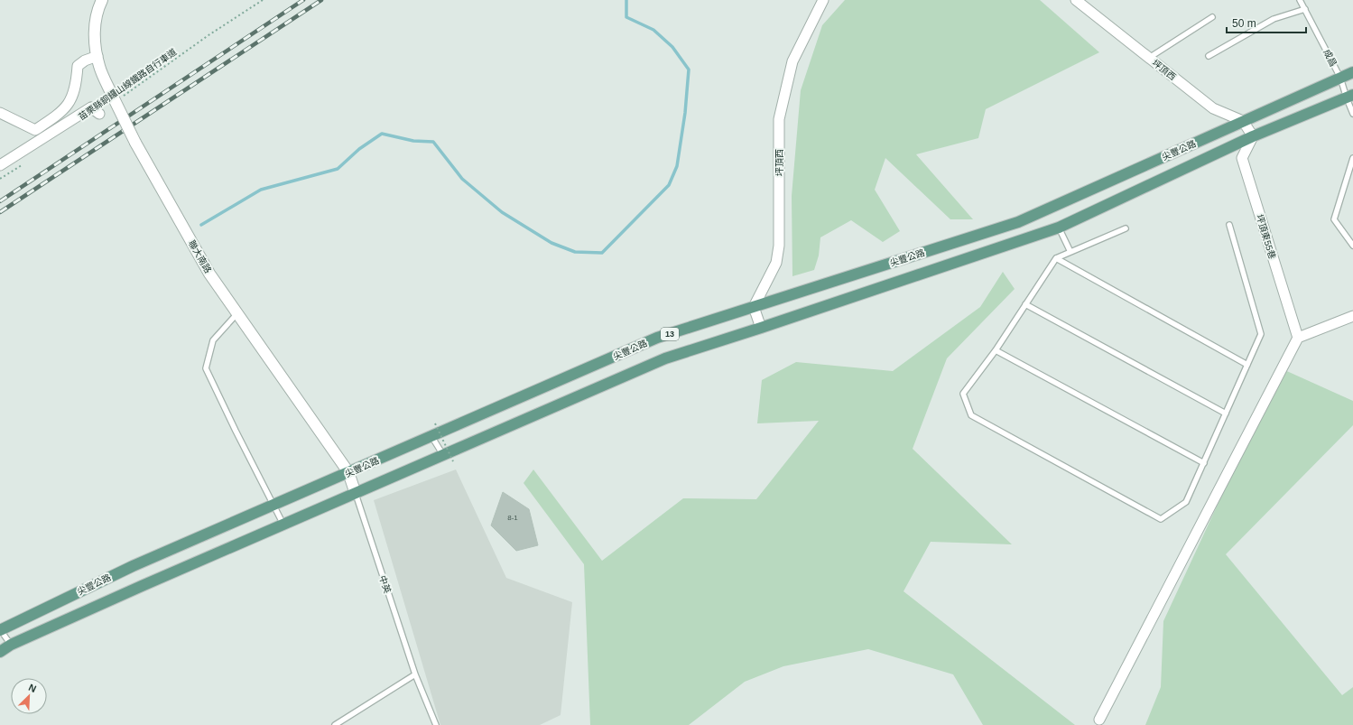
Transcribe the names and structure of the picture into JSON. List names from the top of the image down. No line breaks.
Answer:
{"streets":{"main road":["尖豐公路","13"],"street":["坪頂西","坪頂東55巷","聯大南路"],"lane":["成昌","中英"],"path":["苗栗縣銅鑼山線鐵路自行車道"]},"crossings":[["成昌","尖豐公路"],["成昌","13"],["坪頂西","尖豐公路"],["苗栗縣銅鑼山線鐵路自行車道","聯大南路"],["尖豐公路","聯大南路"],["坪頂東55巷","13"],["聯大南路","13"],["聯大南路","中英"],["13","中英"]],"house_numbers":["8-1"],"scale_bar":"50 m","north":"top right"}
